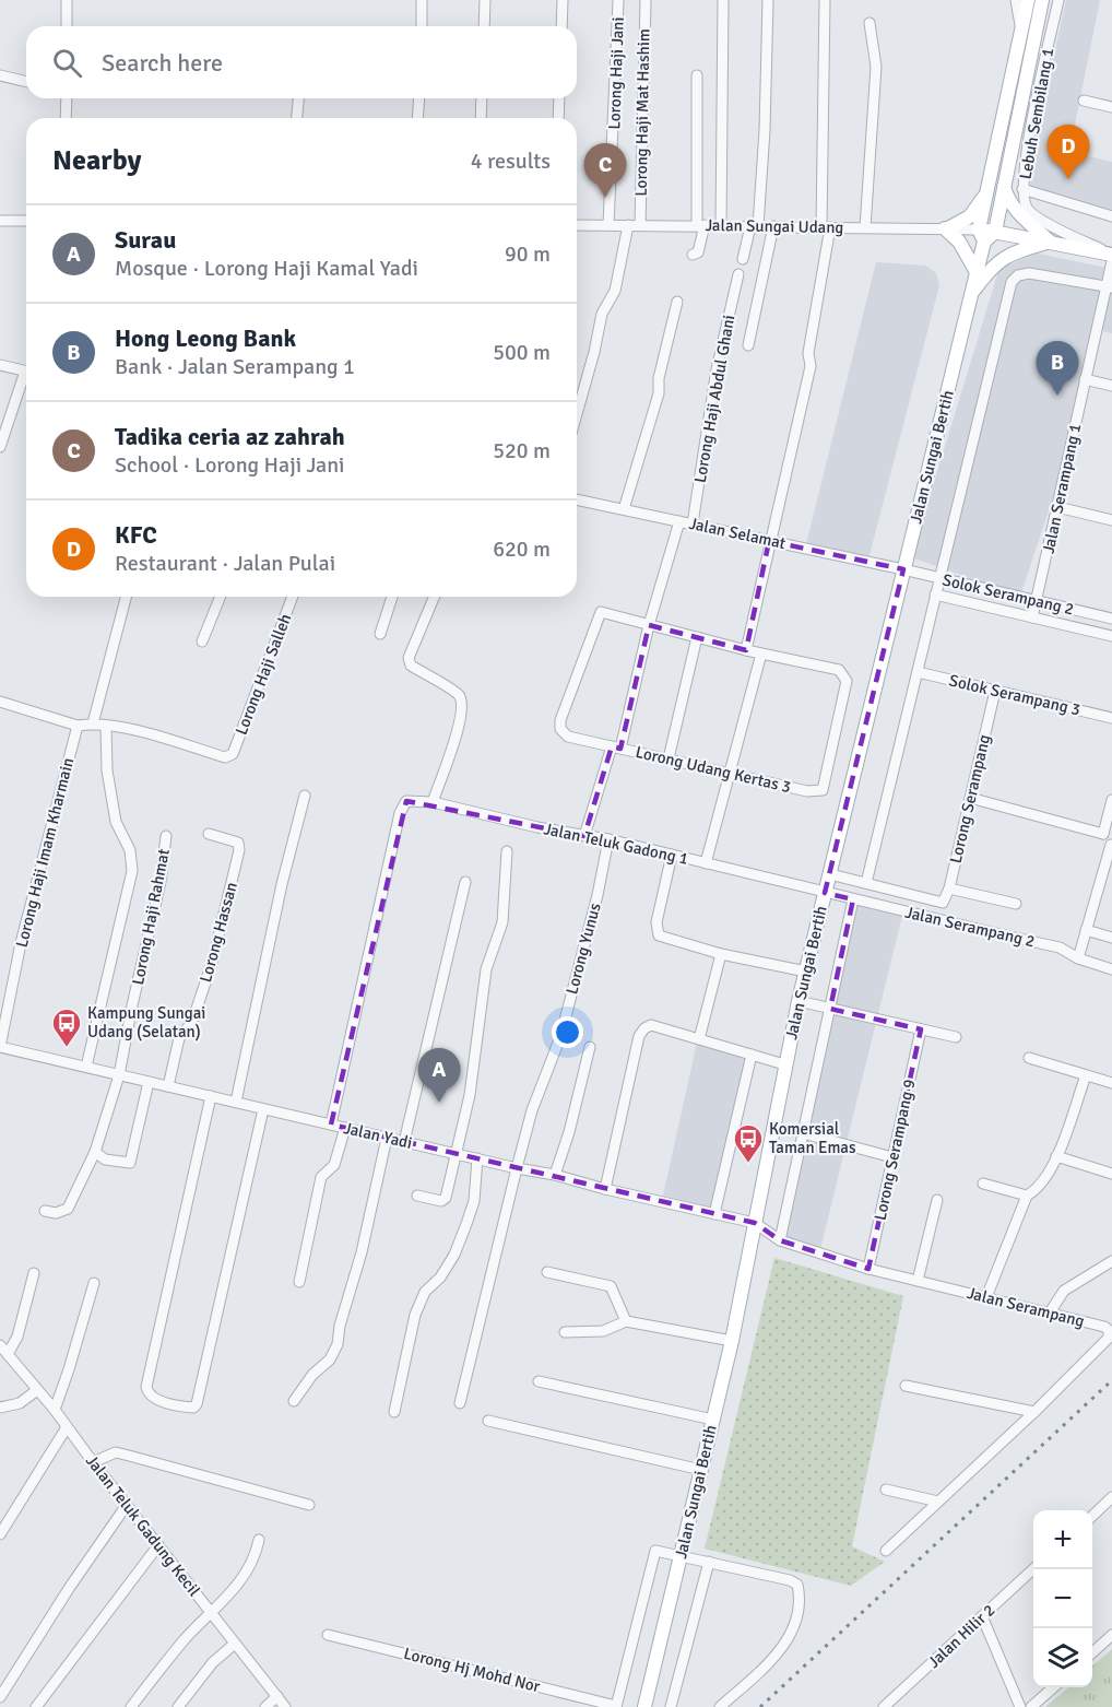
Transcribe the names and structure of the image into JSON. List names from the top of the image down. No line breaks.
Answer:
{"streets":{"main road":["Jalan Sungai Bertih"],"street":["Lorong Haji Jani","Lorong Haji Mat Hashim","Lebuh Sembilang 1","Jalan Sungai Udang","Lorong Haji Abdul Ghani","Jalan Serampang 1","Jalan Selamat","Solok Serampang 2","Lorong Haji Salleh","Solok Serampang 3","Lorong Udang Kertas 3","Lorong Serampang","Jalan Teluk Gadong 1","Lorong Haji Imam Kharmain","Lorong Haji Rahmat","Jalan Serampang 2","Lorong Hassan","Lorong Yunus","Jalan Yadi","Lorong Serampang 9","Jalan Serampang","Jalan Teluk Gadung Kecil","Jalan Hilir 2","Lorong Hj Mohd Nor"]},"crossings":[["Lorong Haji Jani","Jalan Sungai Udang"],["Lorong Haji Mat Hashim","Jalan Sungai Udang"],["Jalan Sungai Udang","Jalan Sungai Bertih"],["Lorong Haji Abdul Ghani","Jalan Selamat"],["Jalan Sungai Bertih","Jalan Selamat"],["Jalan Sungai Bertih","Solok Serampang 2"],["Jalan Sungai Bertih","Jalan Teluk Gadong 1"],["Jalan Sungai Bertih","Jalan Serampang 2"],["Jalan Sungai Bertih","Jalan Yadi"],["Jalan Sungai Bertih","Jalan Serampang"],["Jalan Serampang 1","Solok Serampang 2"],["Jalan Selamat","Solok Serampang 2"],["Solok Serampang 3","Lorong Serampang"],["Jalan Teluk Gadong 1","Jalan Serampang 2"],["Jalan Teluk Gadong 1","Lorong Yunus"],["Jalan Teluk Gadong 1","Jalan Yadi"],["Lorong Haji Imam Kharmain","Jalan Yadi"],["Lorong Haji Rahmat","Jalan Yadi"],["Lorong Hassan","Jalan Yadi"],["Lorong Yunus","Jalan Yadi"],["Jalan Yadi","Jalan Serampang"],["Lorong Serampang 9","Jalan Serampang"]],"places":{"bus stop":["Kampung Sungai Udang (Selatan)","Komersial Taman Emas"]},"page":{"search":"Search here","heading":["Nearby","4 results"],"pins":["D","C","B","A"],"list":[{"mark":"A","name":"Surau","note":"Mosque · Lorong Haji Kamal Yadi","value":"90 m"},{"mark":"B","name":"Hong Leong Bank","note":"Bank · Jalan Serampang 1","value":"500 m"},{"mark":"C","name":"Tadika ceria az zahrah","note":"School · Lorong Haji Jani","value":"520 m"},{"mark":"D","name":"KFC","note":"Restaurant · Jalan Pulai","value":"620 m"}],"map_buttons":["+","−"]}}
